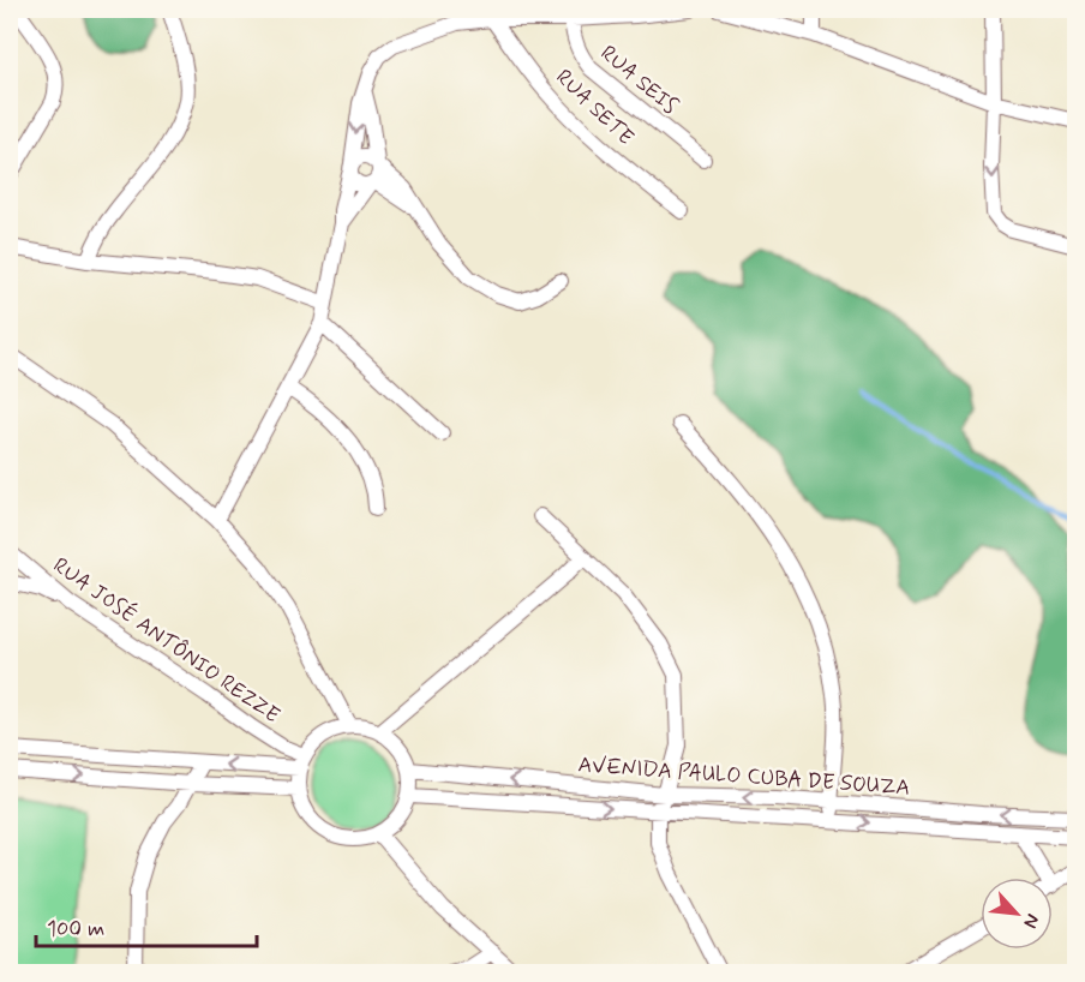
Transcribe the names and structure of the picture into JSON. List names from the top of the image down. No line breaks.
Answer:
{"streets":{"street":["RUA SEIS","RUA SETE","RUA JOSÉ ANTÔNIO REZZE","AVENIDA PAULO CUBA DE SOUZA"]},"crossings":[["RUA JOSÉ ANTÔNIO REZZE","AVENIDA PAULO CUBA DE SOUZA"]],"scale_bar":"100 m","north":"bottom right"}
